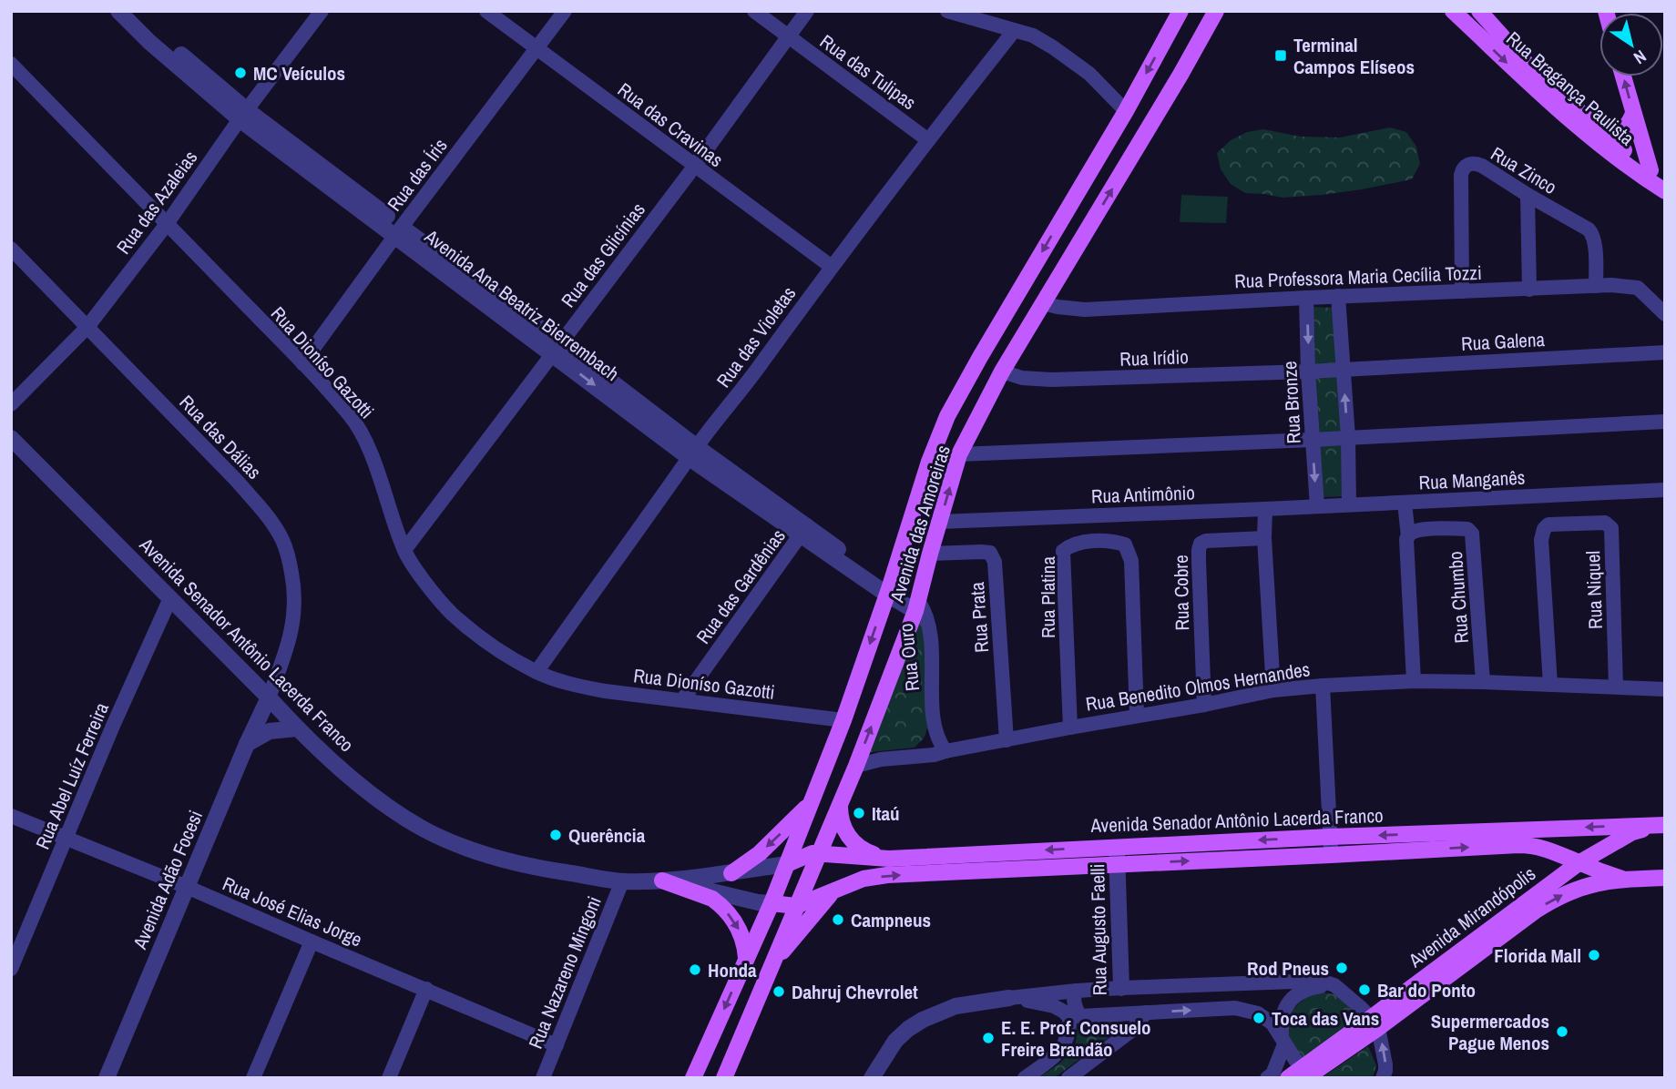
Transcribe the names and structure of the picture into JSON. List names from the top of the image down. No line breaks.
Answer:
{"streets":{"main road":["Rua Bragança Paulista","Avenida das Amoreiras","Avenida Senador Antônio Lacerda Franco","Avenida Mirandópolis"],"street":["Rua das Tulipas","Rua das Cravinas","Rua Zinco","Rua das Íris","Rua das Azaleias","Rua das Glicínias","Rua Professora Maria Cecília Tozzi","Avenida Ana Beatriz Bierrembach","Rua das Violetas","Rua Galena","Rua Irídio","Rua Dioníso Gazotti","Rua Bronze","Rua das Dálias","Rua Manganês","Rua Antimônio","Rua das Gardênias","Rua Niquel","Rua Cobre","Rua Platina","Rua Chumbo","Rua Prata","Rua Ouro","Rua Benedito Olmos Hernandes","Rua Abel Luíz Ferreira","Avenida Adão Focesi","Rua José Elias Jorge","Rua Augusto Faelli","Rua Nazareno Mingoni"]},"crossings":[["Rua das Tulipas","Rua das Glicínias"],["Rua das Tulipas","Rua das Violetas"],["Rua das Cravinas","Rua das Íris"],["Rua das Cravinas","Rua das Glicínias"],["Rua das Cravinas","Rua das Violetas"],["Rua Zinco","Rua Professora Maria Cecília Tozzi"],["Rua das Íris","Avenida Ana Beatriz Bierrembach"],["Rua das Íris","Rua Dioníso Gazotti"],["Rua das Azaleias","Avenida Ana Beatriz Bierrembach"],["Rua das Azaleias","Rua Dioníso Gazotti"],["Rua das Azaleias","Rua das Dálias"],["Rua das Glicínias","Avenida Ana Beatriz Bierrembach"],["Rua das Glicínias","Rua Dioníso Gazotti"],["Rua Professora Maria Cecília Tozzi","Rua Bronze"],["Rua Professora Maria Cecília Tozzi","Avenida das Amoreiras"],["Avenida Ana Beatriz Bierrembach","Rua das Violetas"],["Avenida Ana Beatriz Bierrembach","Avenida das Amoreiras"],["Avenida Ana Beatriz Bierrembach","Rua das Gardênias"],["Avenida Ana Beatriz Bierrembach","Rua Ouro"],["Rua das Violetas","Rua Dioníso Gazotti"],["Rua Galena","Rua Irídio"],["Rua Galena","Rua Bronze"],["Rua Irídio","Rua Bronze"],["Rua Irídio","Avenida das Amoreiras"],["Rua Dioníso Gazotti","Avenida das Amoreiras"],["Rua Dioníso Gazotti","Rua das Gardênias"],["Rua Bronze","Rua Antimônio"],["Rua das Dálias","Avenida Senador Antônio Lacerda Franco"],["Rua das Dálias","Avenida Adão Focesi"],["Rua Manganês","Rua Antimônio"],["Rua Antimônio","Avenida das Amoreiras"],["Avenida das Amoreiras","Rua Prata"],["Avenida das Amoreiras","Avenida Senador Antônio Lacerda Franco"],["Avenida das Amoreiras","Rua Ouro"],["Avenida das Amoreiras","Rua Benedito Olmos Hernandes"],["Rua Niquel","Rua Benedito Olmos Hernandes"],["Rua Cobre","Rua Benedito Olmos Hernandes"],["Rua Platina","Rua Benedito Olmos Hernandes"],["Rua Chumbo","Rua Benedito Olmos Hernandes"],["Rua Prata","Rua Benedito Olmos Hernandes"],["Avenida Senador Antônio Lacerda Franco","Rua Abel Luíz Ferreira"],["Avenida Senador Antônio Lacerda Franco","Avenida Adão Focesi"],["Avenida Senador Antônio Lacerda Franco","Avenida Mirandópolis"],["Avenida Senador Antônio Lacerda Franco","Rua Augusto Faelli"],["Avenida Senador Antônio Lacerda Franco","Rua Nazareno Mingoni"],["Rua Ouro","Rua Benedito Olmos Hernandes"],["Rua Abel Luíz Ferreira","Rua José Elias Jorge"],["Avenida Adão Focesi","Rua José Elias Jorge"],["Rua José Elias Jorge","Rua Nazareno Mingoni"]],"places":{"transit":["Terminal Campos Elíseos"],"other":["MC Veículos","Itaú","Querência","Campneus","Florida Mall","Rod Pneus","Honda","Bar do Ponto","Dahruj Chevrolet","Toca das Vans","Supermercados Pague Menos","E. E. Prof. Consuelo Freire Brandão"]},"north":"bottom right"}
